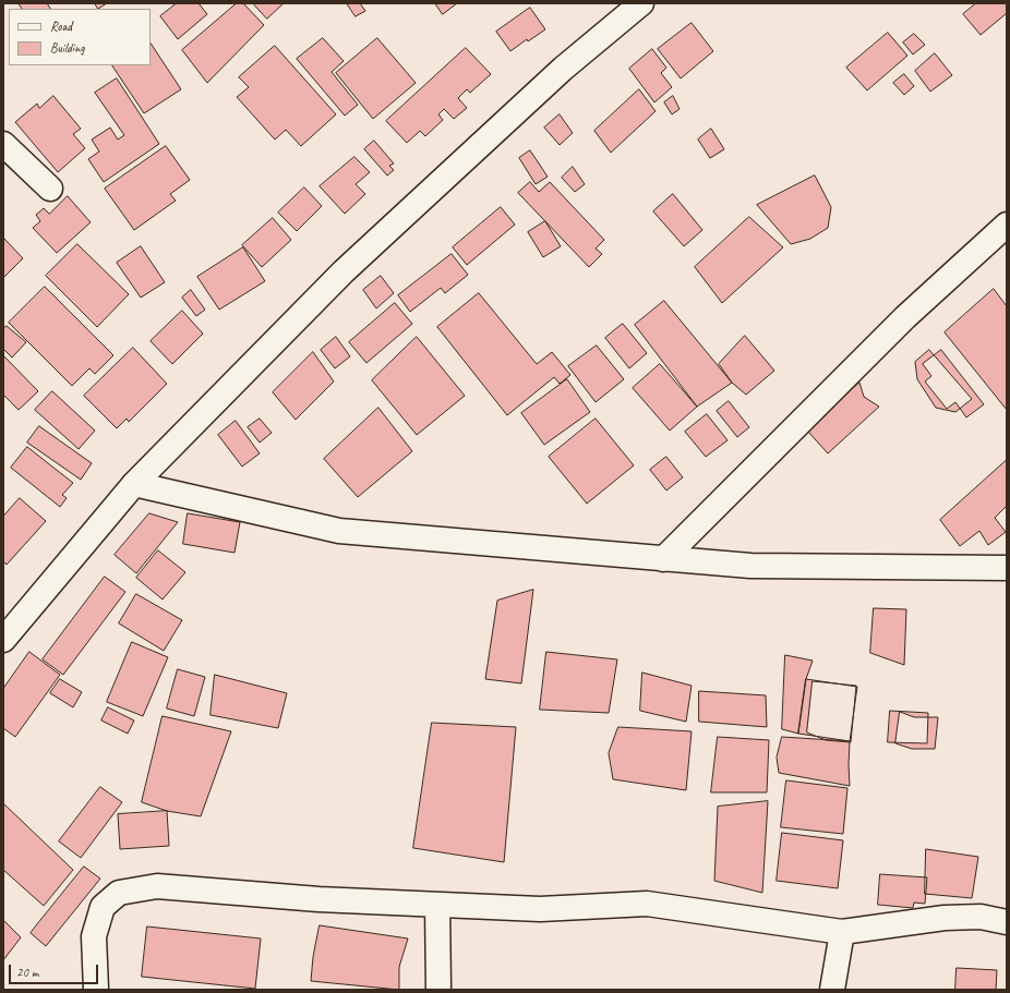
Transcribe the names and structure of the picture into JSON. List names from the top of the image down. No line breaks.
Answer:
{"legend":["Road","Building"],"scale_bar":"20 m"}
